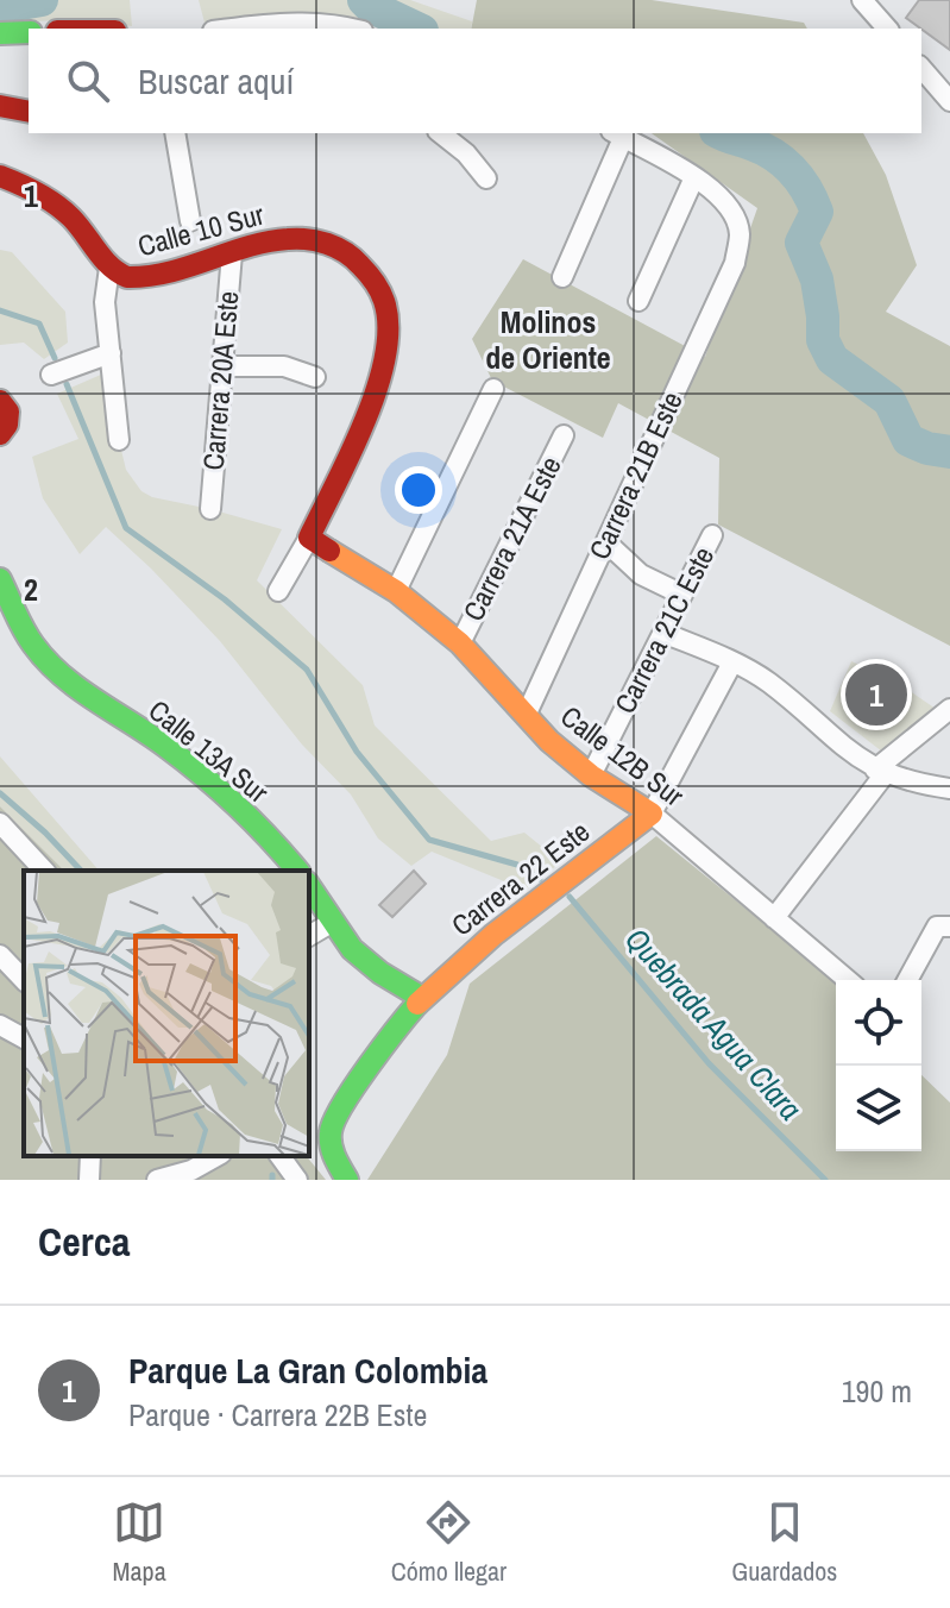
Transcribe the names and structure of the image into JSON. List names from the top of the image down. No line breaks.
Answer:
{"streets":{"street":["Calle 10 Sur","Carrera 20A Este","Carrera 21B Este","Carrera 21A Este","Carrera 21C Este","Calle 13A Sur","Calle 12B Sur","Carrera 22 Este"]},"crossings":[["Calle 10 Sur","Carrera 20A Este"],["Calle 10 Sur","Calle 12B Sur"],["Carrera 21B Este","Calle 12B Sur"],["Carrera 21A Este","Calle 12B Sur"],["Carrera 21C Este","Calle 12B Sur"],["Calle 12B Sur","Carrera 22 Este"]],"districts":["Molinos de Oriente"],"water":["Quebrada Agua Clara"],"page":{"search":"Buscar aquí","pins":"1","heading":"Cerca","list":[{"mark":"1","name":"Parque La Gran Colombia","note":"Parque · Carrera 22B Este","value":"190 m"}],"nav":["Mapa","Cómo llegar","Guardados"]},"grid":{"rows":["1","2"]}}
